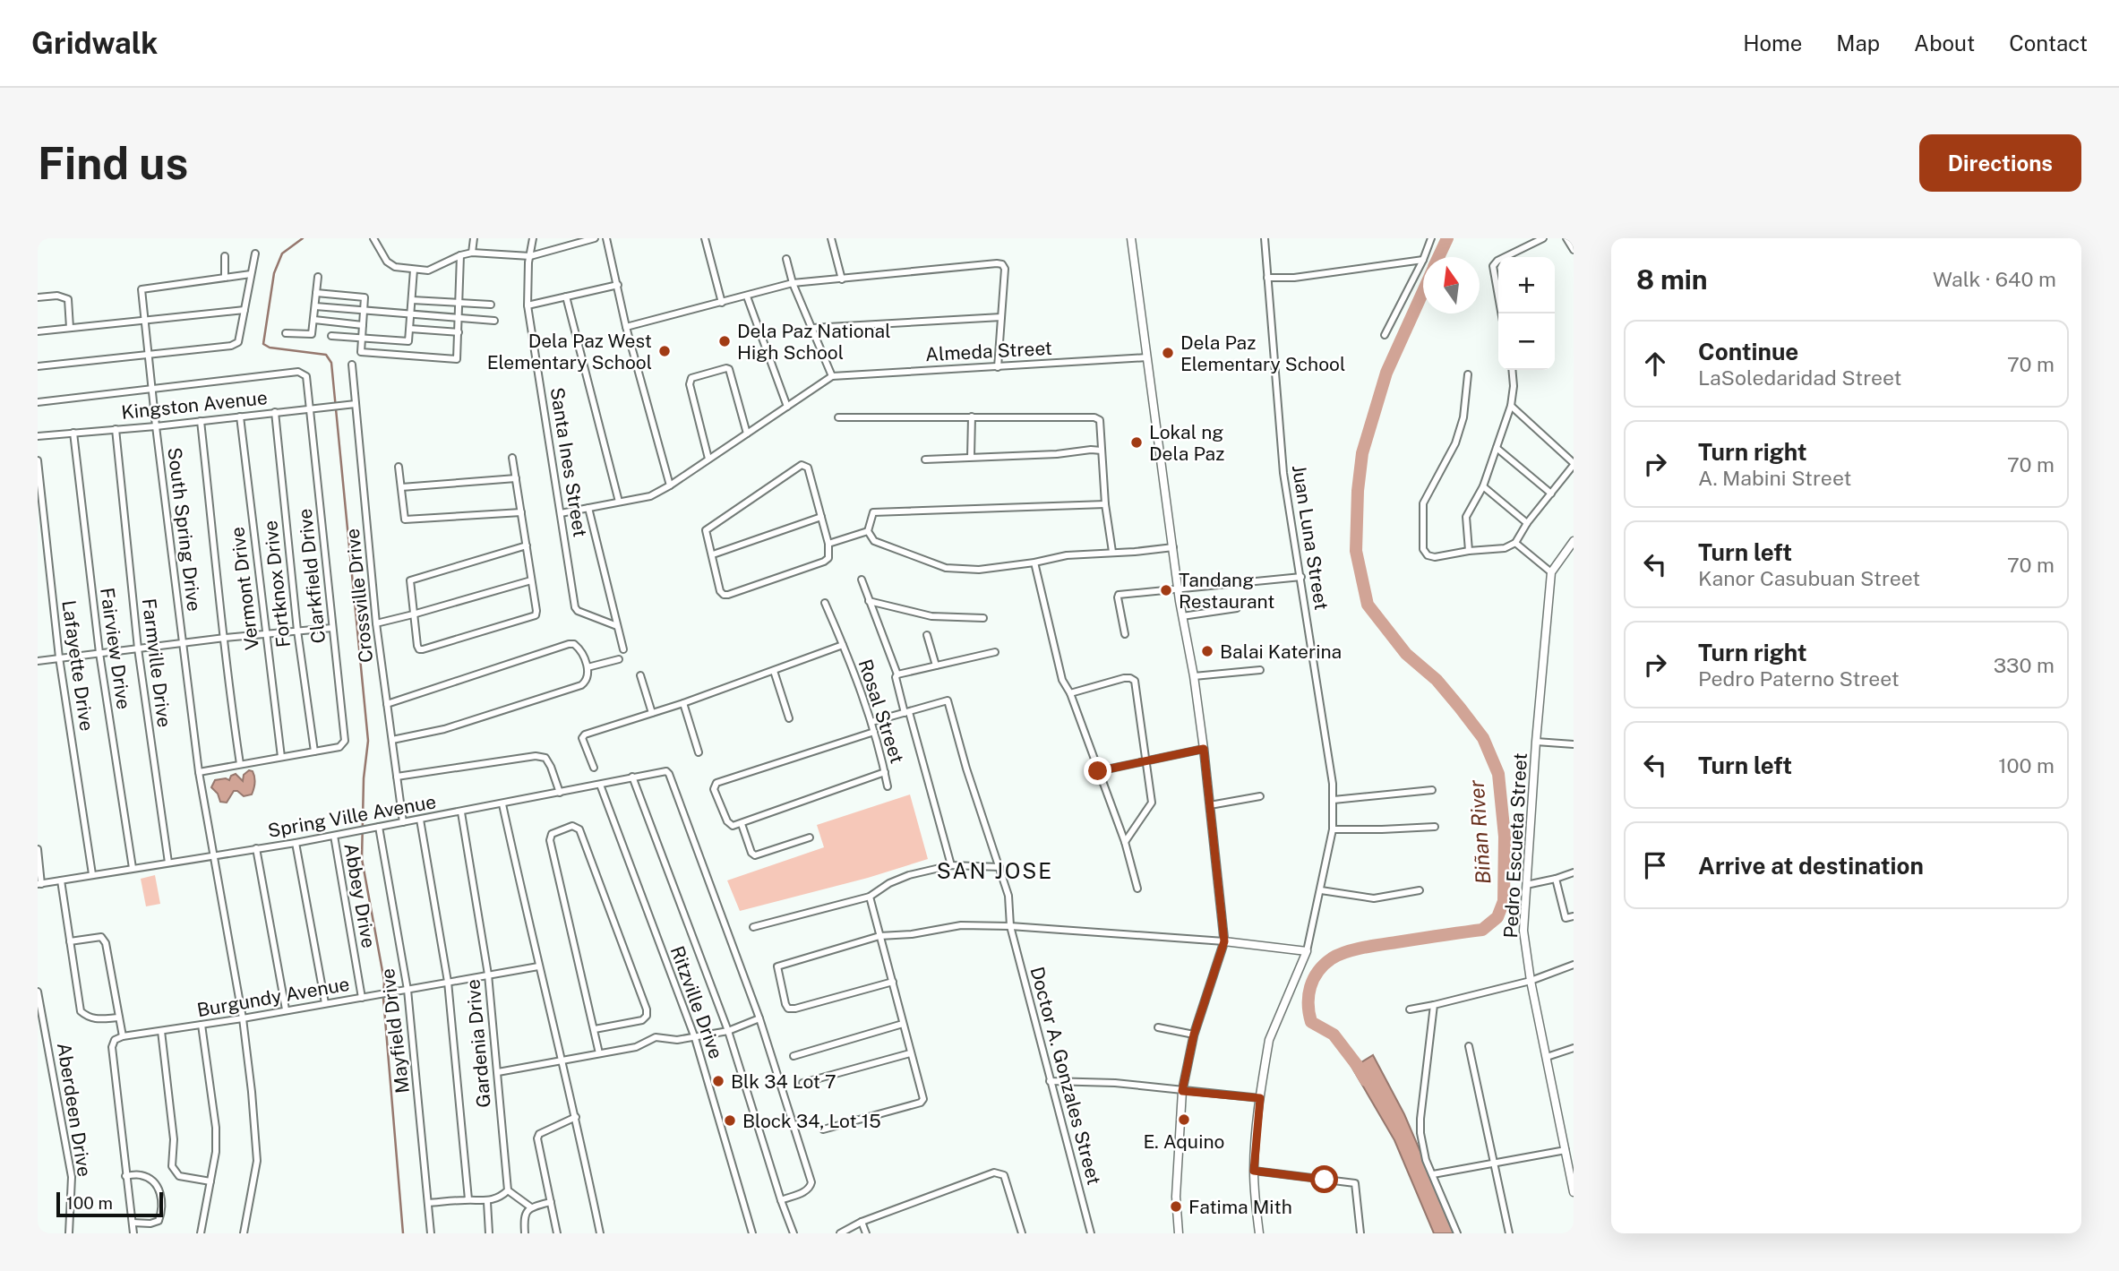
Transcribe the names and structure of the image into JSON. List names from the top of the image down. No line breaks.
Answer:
{"streets":{"street":["Almeda Street","Kingston Avenue","Santa Ines Street","South Spring Drive","Juan Luna Street","Clarkfield Drive","Fortknox Drive","Vermont Drive","Crossville Drive","Fairview Drive","Farmville Drive","Lafayette Drive","Rosal Street","Spring Ville Avenue","Pedro Escueta Street","Abbey Drive","Burgundy Avenue","Ritzville Drive","Mayfield Drive","Gardenia Drive","Doctor A. Gonzales Street","Aberdeen Drive"]},"crossings":[["Kingston Avenue","South Spring Drive"],["Kingston Avenue","Clarkfield Drive"],["Kingston Avenue","Fortknox Drive"],["Kingston Avenue","Vermont Drive"],["Kingston Avenue","Crossville Drive"],["Kingston Avenue","Fairview Drive"],["Kingston Avenue","Farmville Drive"],["South Spring Drive","Clarkfield Drive"],["South Spring Drive","Spring Ville Avenue"],["South Spring Drive","Burgundy Avenue"],["Clarkfield Drive","Fortknox Drive"],["Crossville Drive","Spring Ville Avenue"],["Fairview Drive","Spring Ville Avenue"],["Farmville Drive","Spring Ville Avenue"],["Lafayette Drive","Spring Ville Avenue"],["Spring Ville Avenue","Abbey Drive"],["Spring Ville Avenue","Ritzville Drive"],["Spring Ville Avenue","Mayfield Drive"],["Spring Ville Avenue","Gardenia Drive"],["Abbey Drive","Burgundy Avenue"],["Burgundy Avenue","Mayfield Drive"],["Burgundy Avenue","Gardenia Drive"]],"districts":["SAN JOSE"],"water":["Biñan River"],"places":["Dela Paz National High School","Dela Paz West Elementary School","Dela Paz Elementary School","Lokal ng Dela Paz","Tandang Restaurant","Balai Katerina","Blk 34 Lot 7","E. Aquino","Block 34, Lot 15","Fatima Mith"],"scale_bar":"100 m","north":"top","page":{"header":"Gridwalk","nav":["Home","Map","About","Contact"],"buttons":"Directions","title":"Find us","heading":["8 min","Walk · 640 m"],"map_buttons":["+","−"],"list":[["Continue","LaSoledaridad Street","70 m"],["Turn right","A. Mabini Street","70 m"],["Turn left","Kanor Casubuan Street","70 m"],["Turn right","Pedro Paterno Street","330 m"],["Turn left","100 m"],"Arrive at destination"],"scale":"100 m"}}
